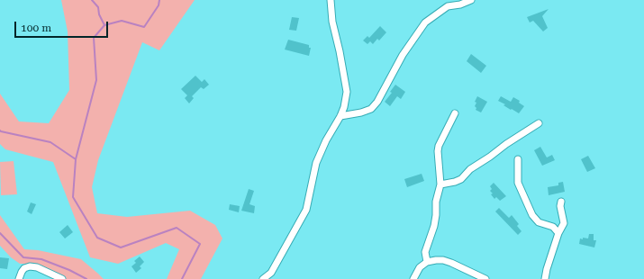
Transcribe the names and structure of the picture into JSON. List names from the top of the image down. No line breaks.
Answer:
{"scale_bar":"100 m"}
